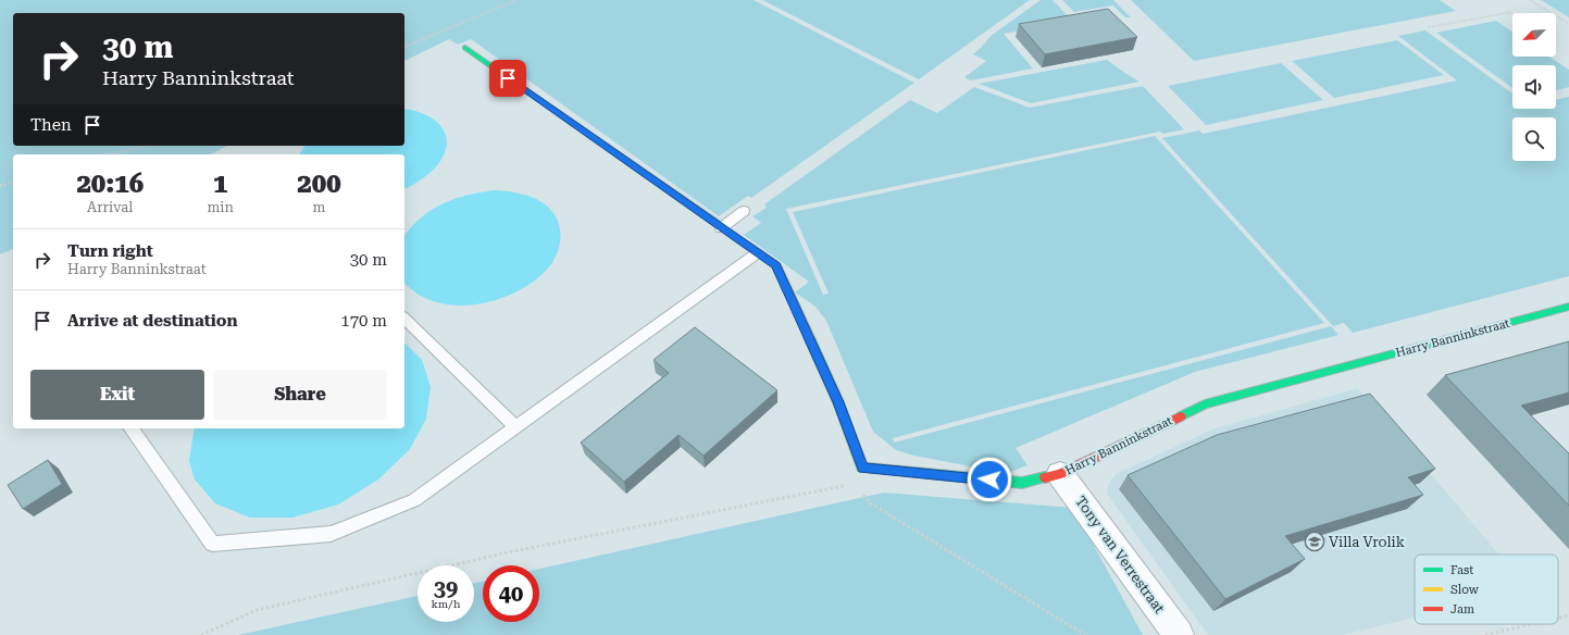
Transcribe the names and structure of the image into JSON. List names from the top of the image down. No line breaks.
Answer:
{"streets":{"street":["Harry Banninkstraat","Tony van Verrestraat"]},"crossings":[["Harry Banninkstraat","Tony van Verrestraat"]],"places":{"school or university":["Villa Vrolik"]},"legend":["Fast","Slow","Jam"],"north":"bottom left","page":{"turn":["30 m","Harry Banninkstraat"],"then":"Then","eta":["20:16","Arrival","1","min","200","m"],"list":[{"name":"Turn right","note":"Harry Banninkstraat","value":"30 m"},{"name":"Arrive at destination","value":"170 m"}],"buttons":["Exit","Share"],"speed":"39 km/h","limit":"40"}}
